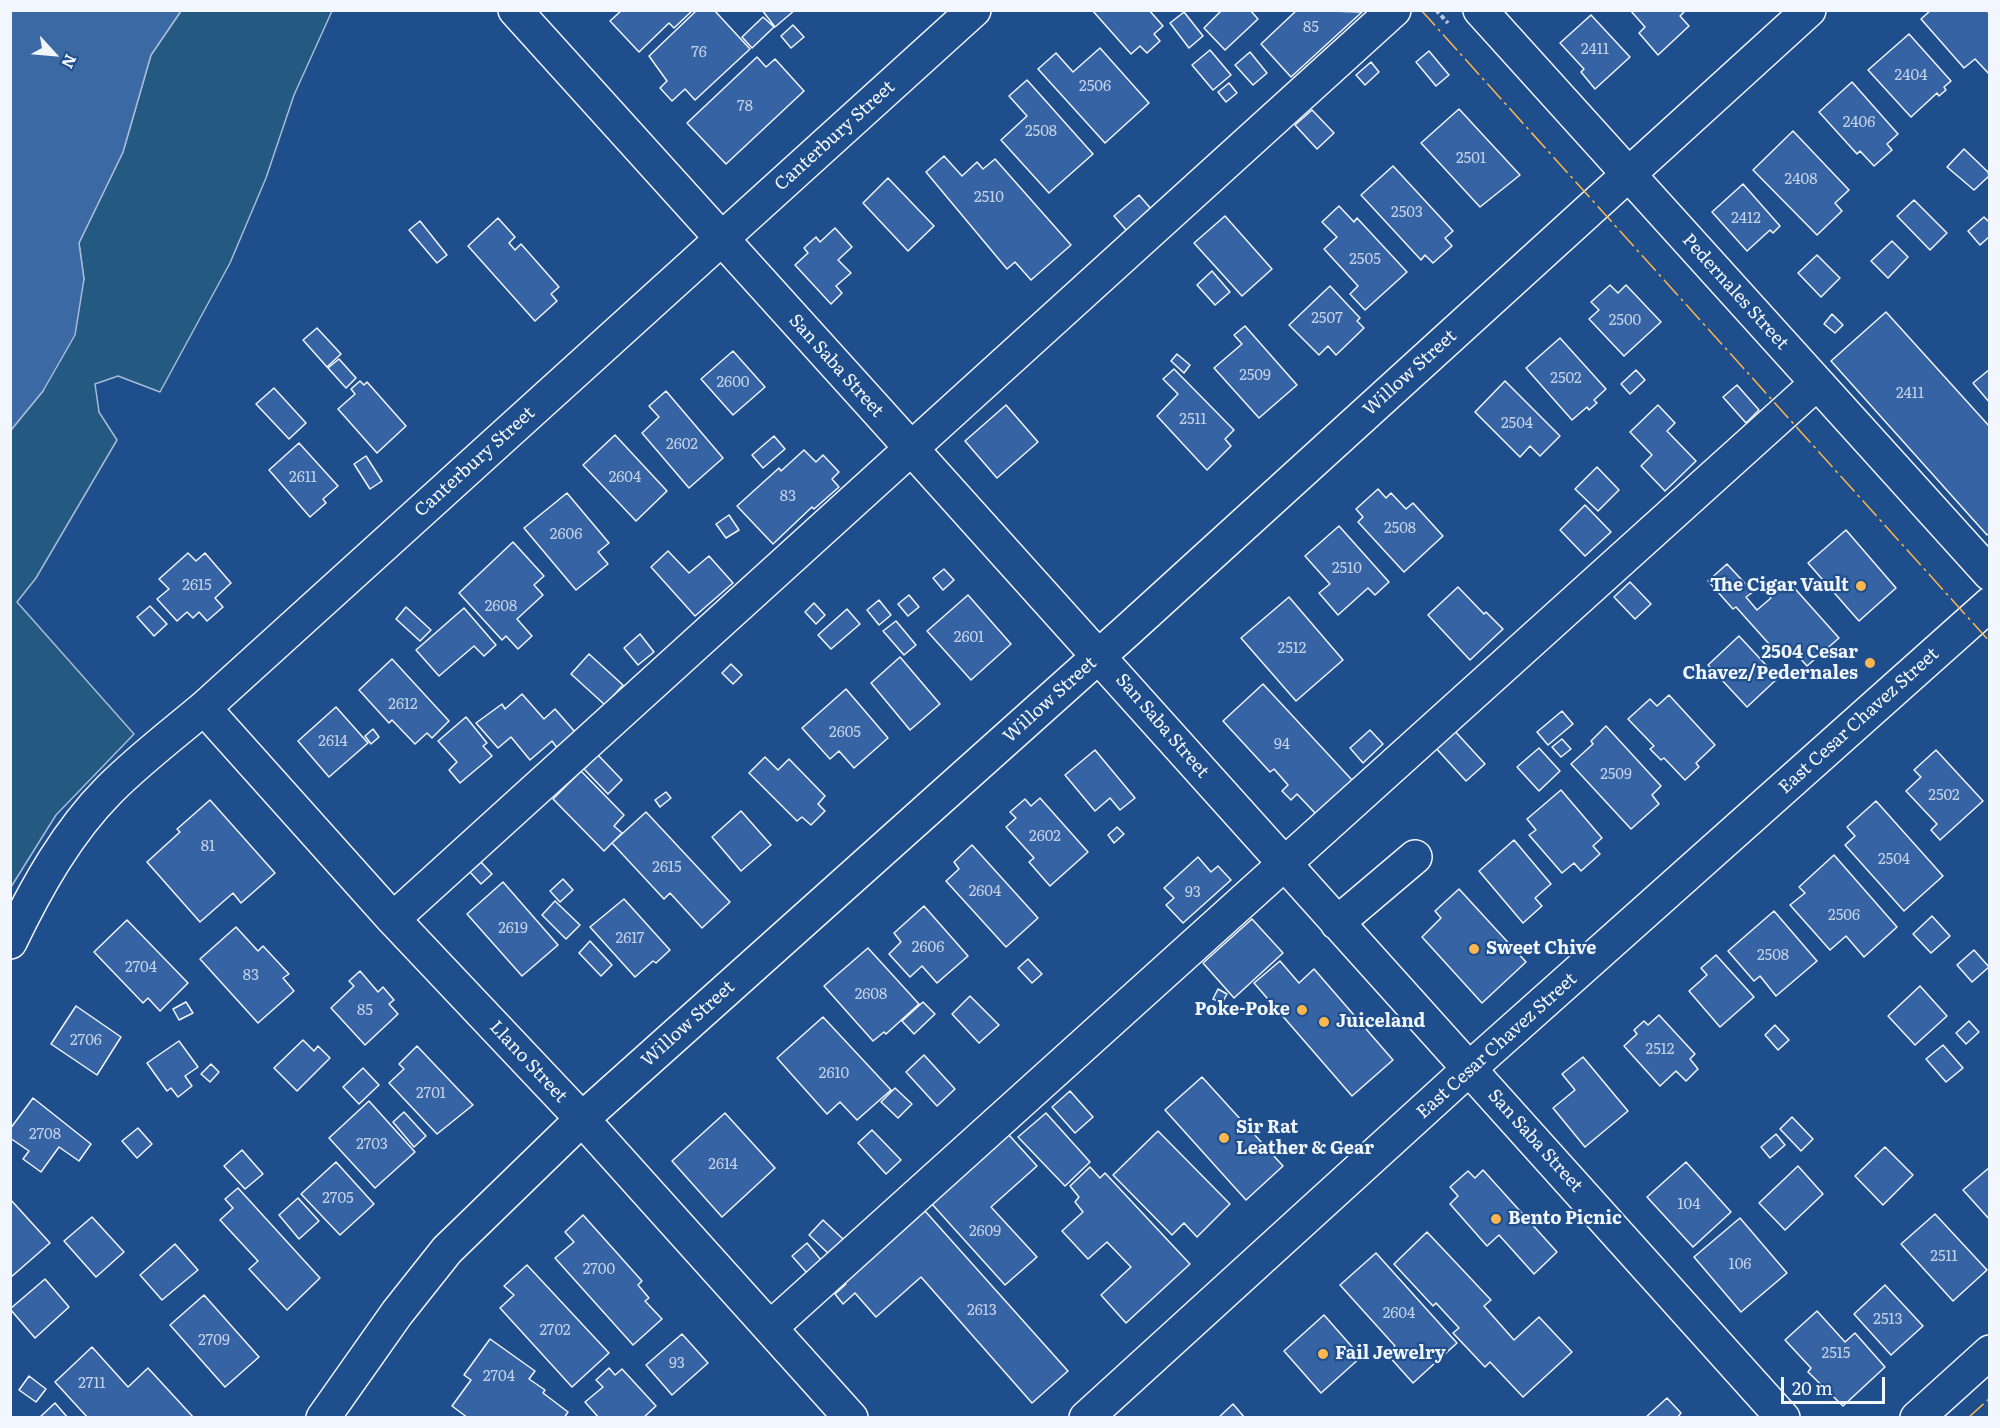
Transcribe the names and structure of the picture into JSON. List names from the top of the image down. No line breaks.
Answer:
{"streets":{"street":["Canterbury Street","Pedernales Street","San Saba Street","Willow Street","East Cesar Chavez Street","Llano Street"]},"crossings":[["Canterbury Street","San Saba Street"],["Canterbury Street","Llano Street"],["Pedernales Street","Willow Street"],["San Saba Street","Willow Street"],["San Saba Street","East Cesar Chavez Street"],["Willow Street","Llano Street"]],"places":["The Cigar Vault","2504 Cesar Chavez/Pedernales","Sweet Chive","Poke-Poke","Juiceland","Sir Rat Leather & Gear","Bento Picnic","Fail Jewelry"],"house_numbers":["85","2411","76","2404","2506","78","2406","2508","2501","2408","2510","2503","2412","2505","2507","2500","2509","2502","2600","2411","2511","2504","2602","2611","2604","83","2508","2606","2510","2615","2608","2601","2512","2612","2605","2614","94","2509","2502","2602","81","2504","2615","2604","93","2506","2619","2617","2606","2508","2704","83","2608","85","2706","2512","2610","2701","2708","2703","2614","2705","104","2609","2511","106","2700","2613","2604","2513","2702","2709","2515","93","2704","2711"],"scale_bar":"20 m","north":"bottom right"}
